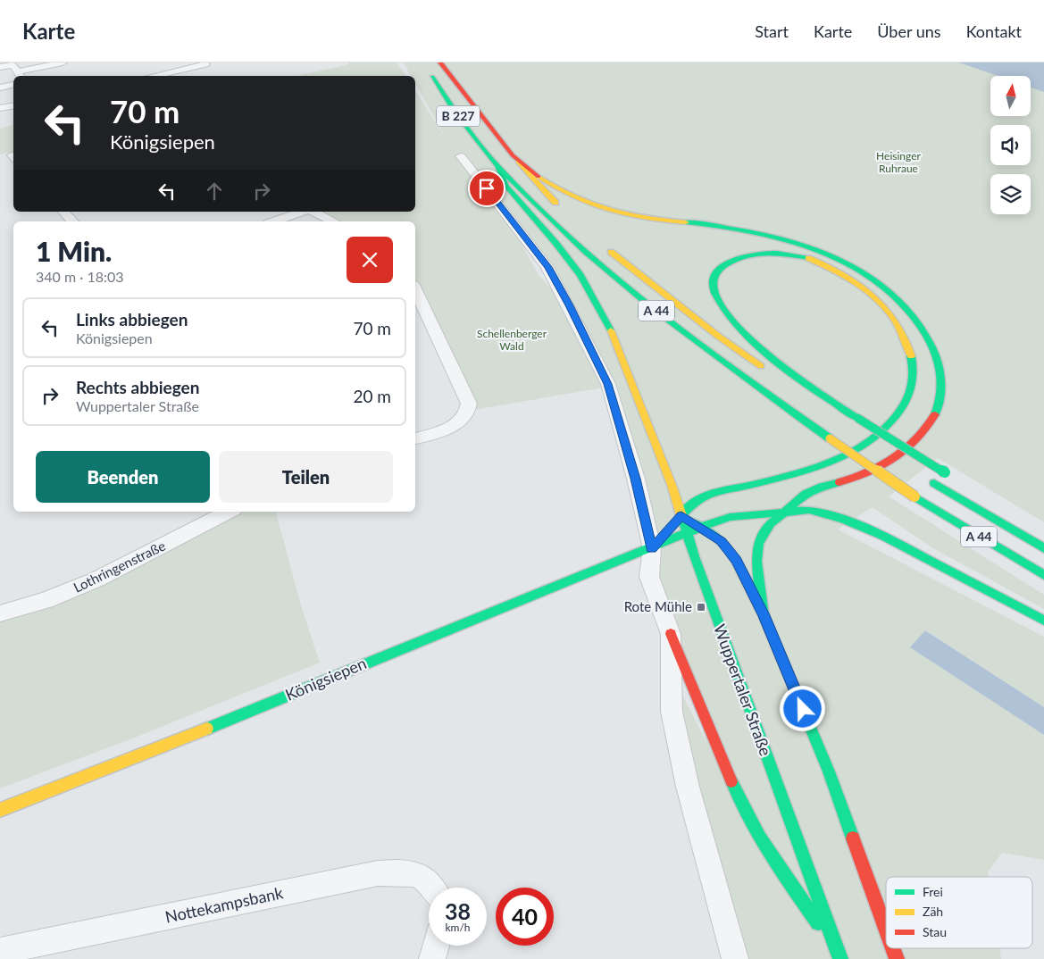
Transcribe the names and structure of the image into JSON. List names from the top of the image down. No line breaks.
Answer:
{"streets":{"main road":["B 227","A 44","Königsiepen","Wuppertaler Straße"],"street":["Lothringenstraße","Nottekampsbank"]},"crossings":[["B 227","A 44"],["B 227","Wuppertaler Straße"],["A 44","Wuppertaler Straße"],["Königsiepen","Wuppertaler Straße"]],"parks":["Heisinger Ruhraue","Schellenberger Wald"],"places":{"transit":["Rote Mühle"]},"legend":["Frei","Zäh","Stau"],"north":"top","page":{"header":"Karte","nav":["Start","Karte","Über uns","Kontakt"],"turn":["70 m","Königsiepen"],"heading":["1 Min.","340 m · 18:03"],"list":[{"name":"Links abbiegen","note":"Königsiepen","value":"70 m"},{"name":"Rechts abbiegen","note":"Wuppertaler Straße","value":"20 m"}],"buttons":["Beenden","Teilen"],"speed":"38 km/h","limit":"40"}}
